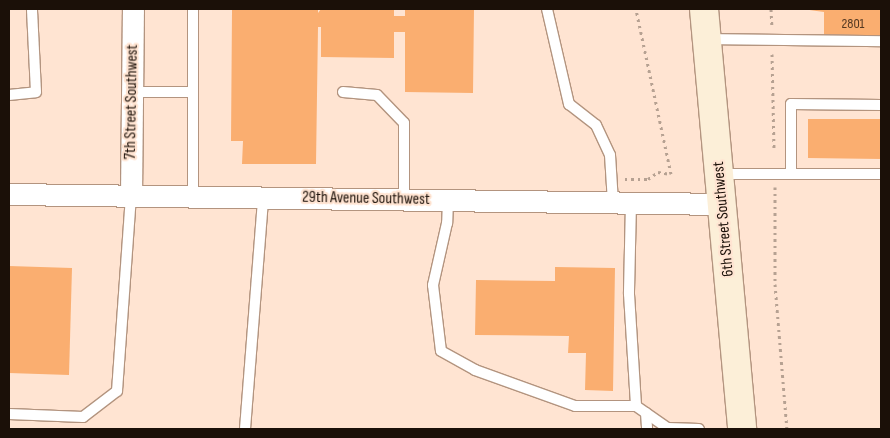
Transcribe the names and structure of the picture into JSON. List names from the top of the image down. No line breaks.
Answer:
{"streets":{"main road":["6th Street Southwest"],"street":["7th Street Southwest","29th Avenue Southwest"]},"crossings":[["7th Street Southwest","29th Avenue Southwest"],["29th Avenue Southwest","6th Street Southwest"]],"house_numbers":["2801"]}
